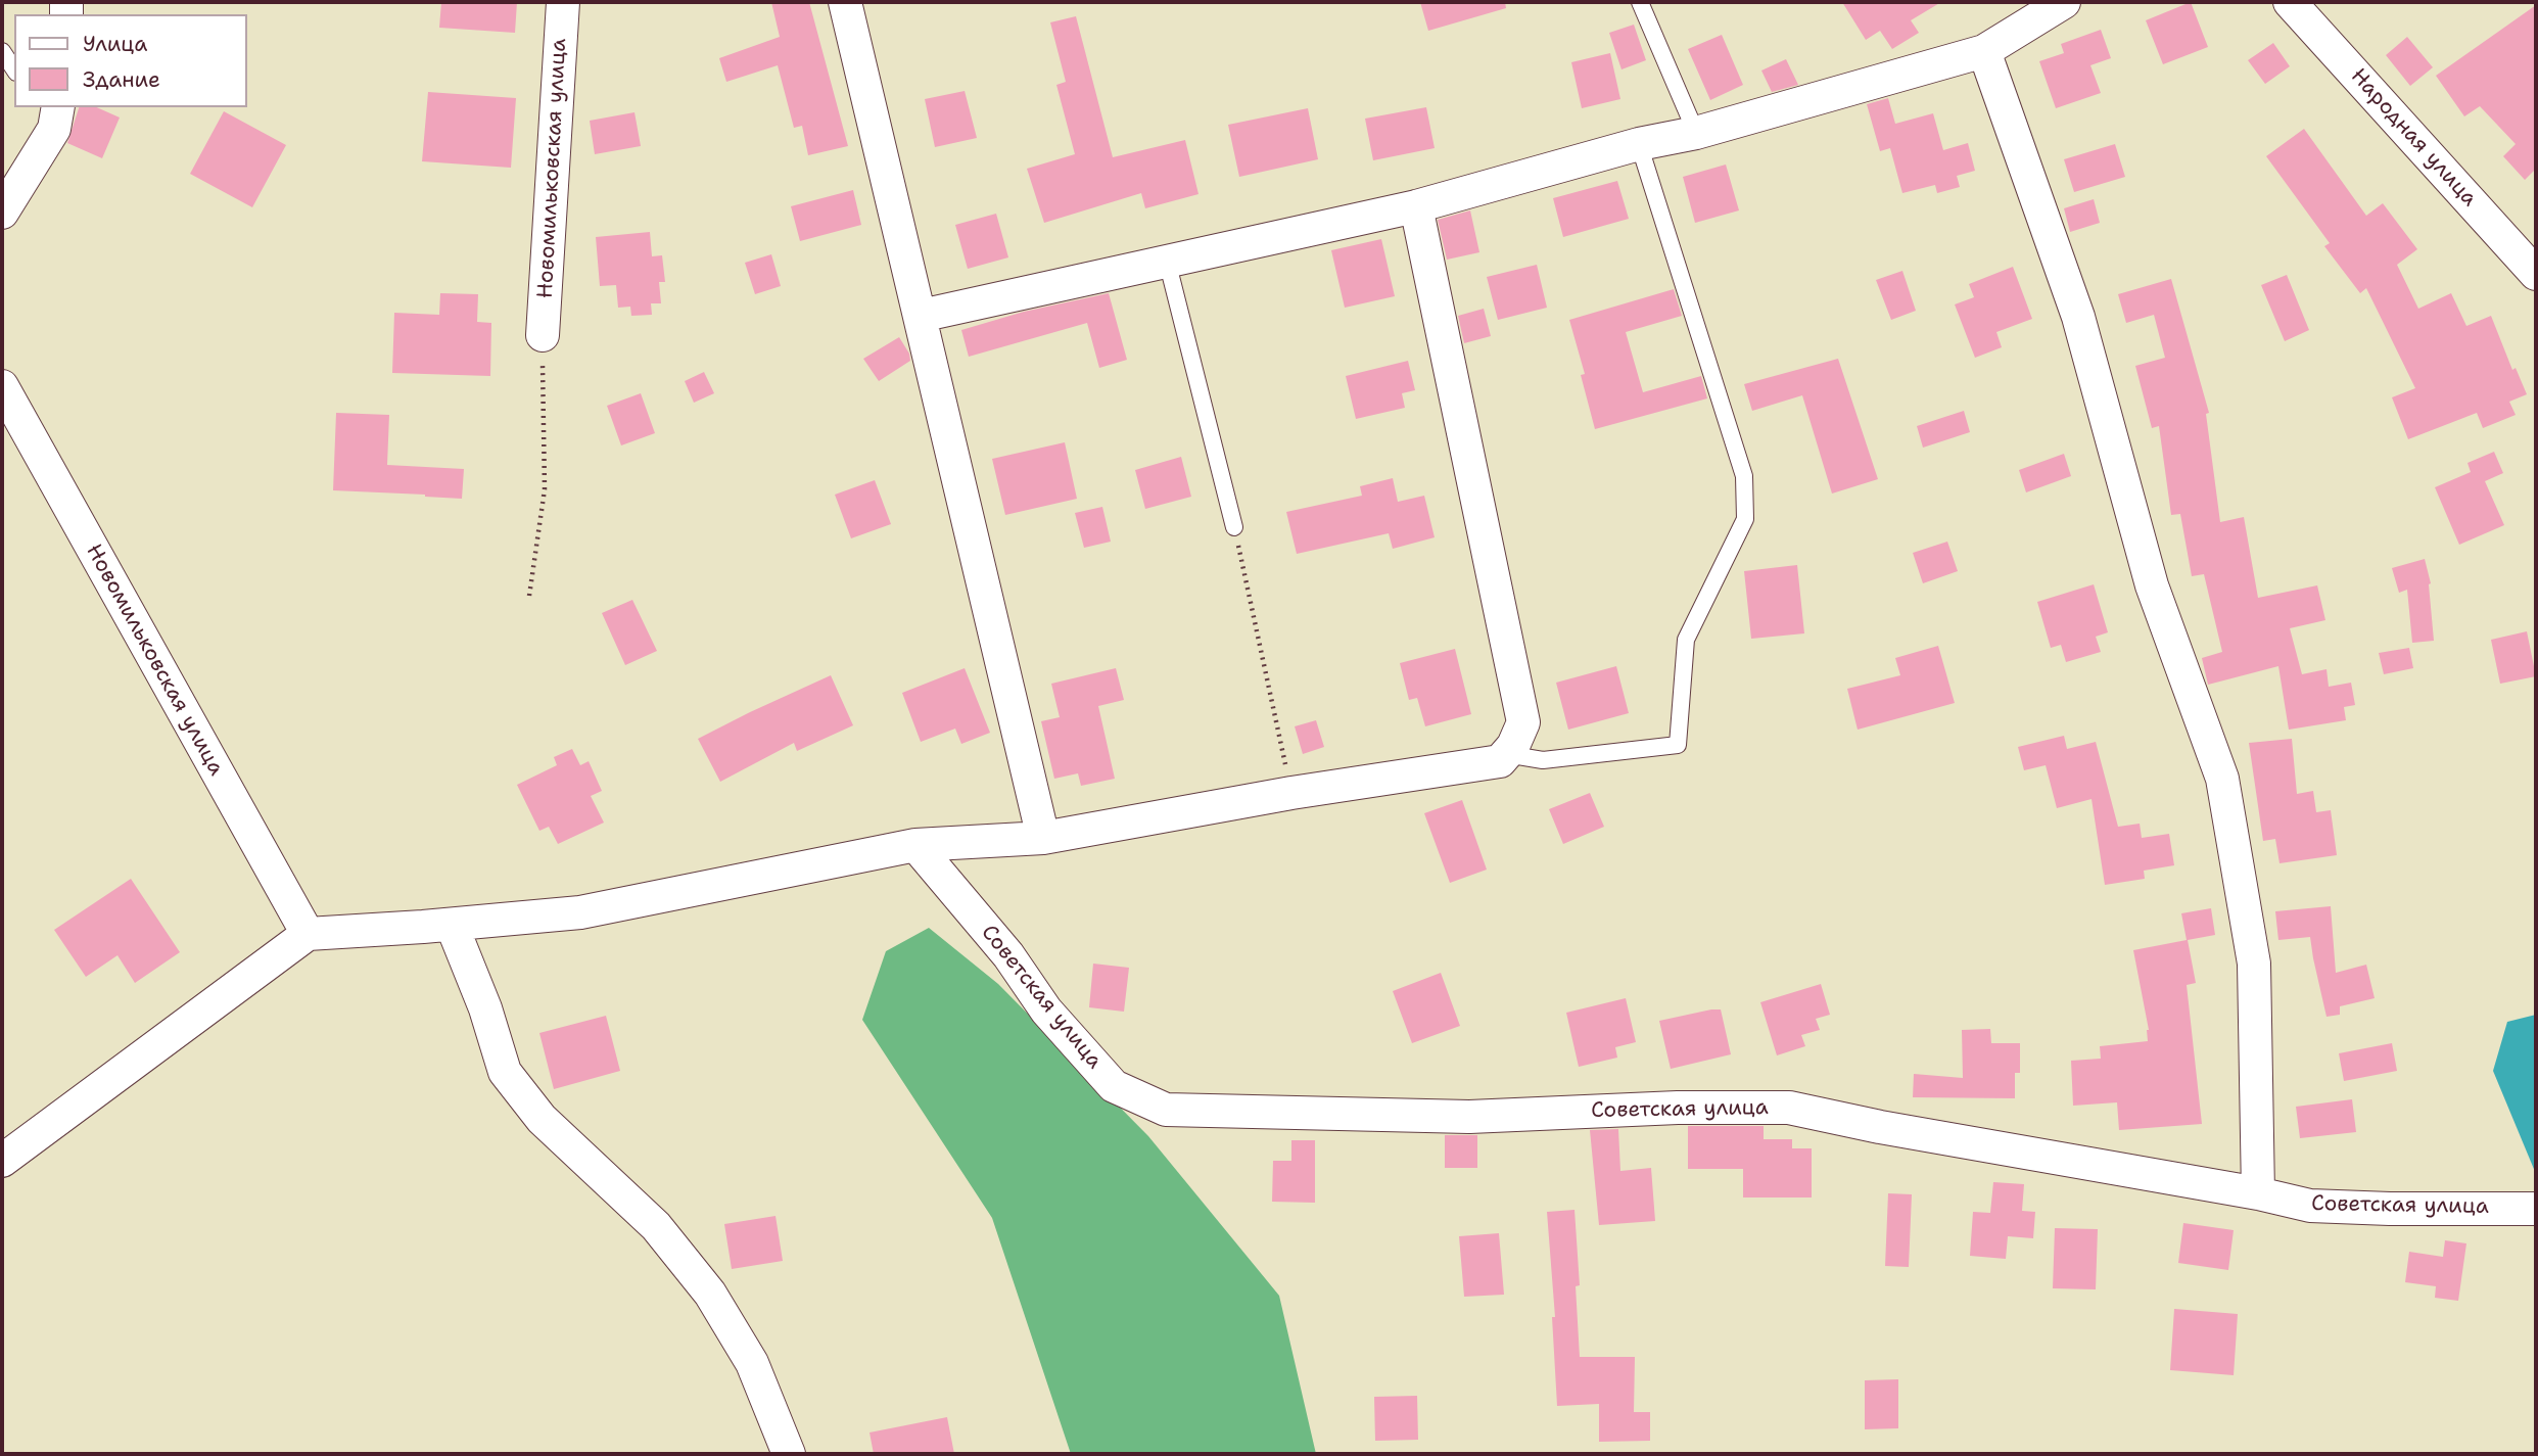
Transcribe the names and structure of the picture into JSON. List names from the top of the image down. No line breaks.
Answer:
{"streets":{"street":["Народная улица","Новомильковская улица","Советская улица"]},"legend":["Улица","Здание"]}
